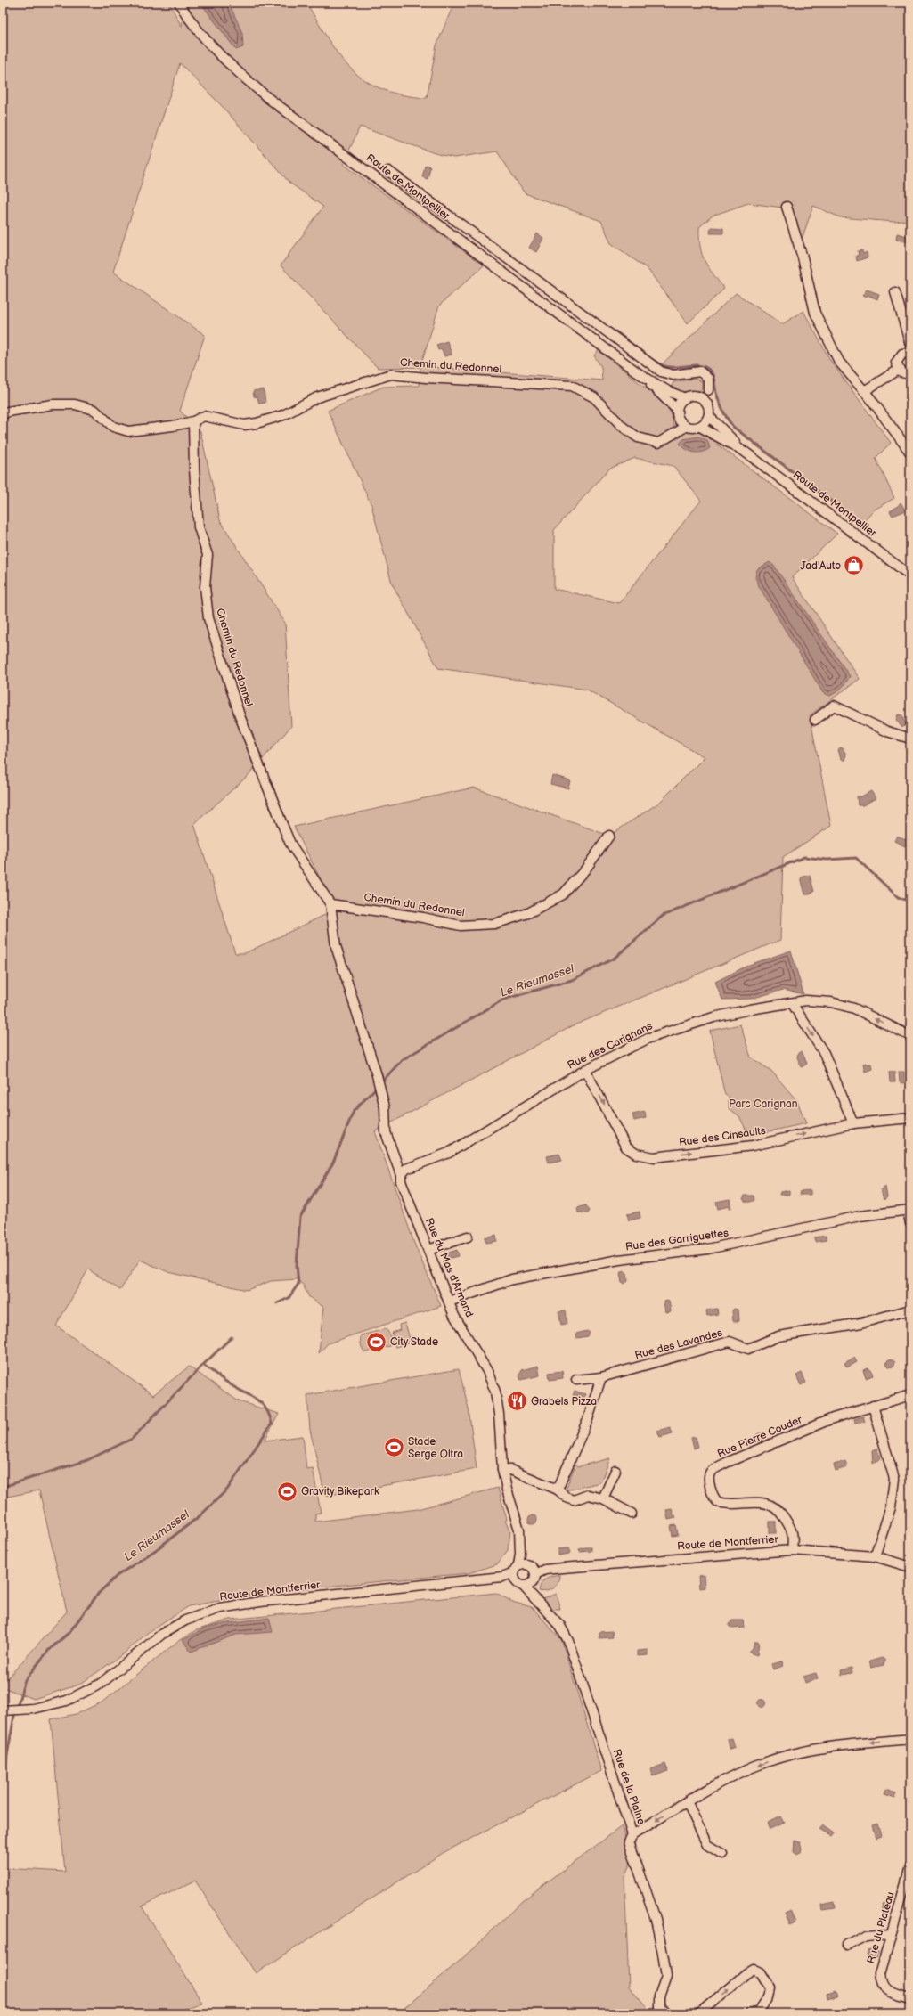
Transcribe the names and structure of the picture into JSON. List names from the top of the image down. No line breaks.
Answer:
{"streets":{"street":["Route de Montpellier","Chemin du Redonnel","Rue des Carignans","Rue des Cinsaults","Rue des Garriguettes","Rue du Mas d'Armand","Rue des Lavandes","Rue Pierre Couder","Route de Montferrier","Rue de la Plaine","Rue du Plateau"]},"crossings":[["Route de Montpellier","Chemin du Redonnel"],["Chemin du Redonnel","Rue des Carignans"],["Chemin du Redonnel","Rue du Mas d'Armand"],["Rue des Carignans","Rue des Cinsaults"],["Rue des Carignans","Rue du Mas d'Armand"],["Rue des Garriguettes","Rue du Mas d'Armand"],["Rue du Mas d'Armand","Route de Montferrier"],["Rue Pierre Couder","Route de Montferrier"],["Route de Montferrier","Rue de la Plaine"]],"one_way":["Rue des Cinsaults"],"water":["Le Rieumassel"],"parks":["Parc Carignan"],"places":{"shop":["Jad'Auto"],"sports":["City Stade","Stade Serge Oltra","Gravity Bikepark"],"restaurant":["Grabels Pizza"]}}
